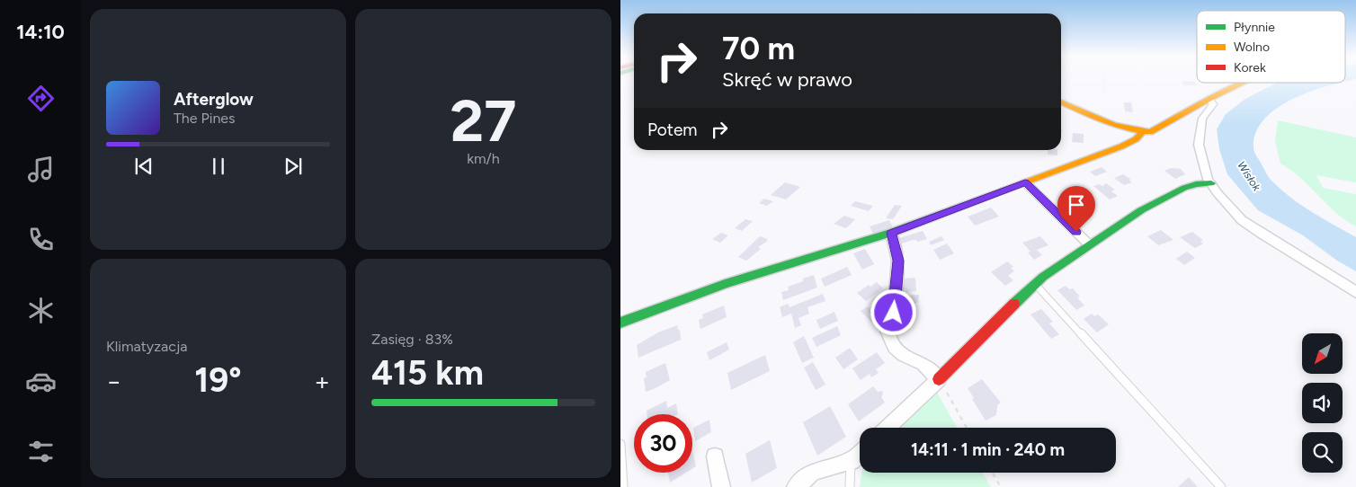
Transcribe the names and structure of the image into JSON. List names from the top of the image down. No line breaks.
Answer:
{"water":["Wisłok"],"legend":["Płynnie","Wolno","Korek"],"north":"bottom left","page":{"tabs":"14:10","tile":[["27","km/h"],"Klimatyzacja",["Zasięg · 83%","415 km"]],"turn":["70 m","Skręć w prawo"],"song":["Afterglow","The Pines"],"then":"Potem","heat":["−","19°","+"],"limit":"30","trip":"14:11 · 1 min · 240 m"}}
